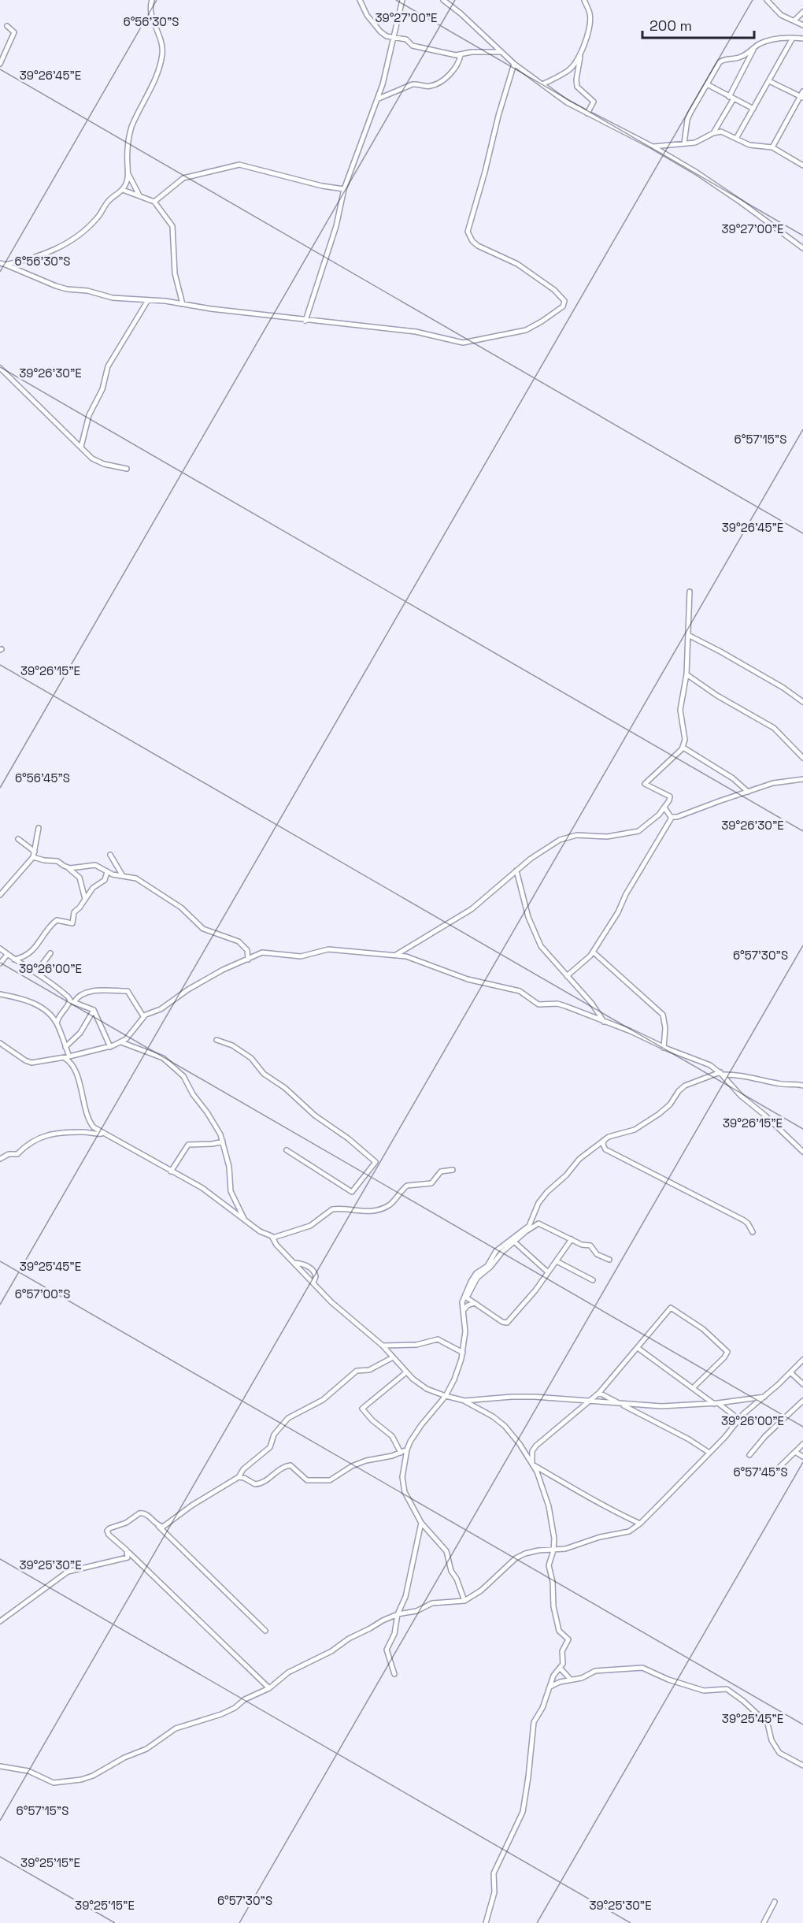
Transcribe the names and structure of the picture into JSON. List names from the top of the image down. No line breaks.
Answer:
{"scale_bar":"200 m","coordinates":["39°27'00\"E","6°56'30\"S","39°26'45\"E","39°26'30\"E","6°57'15\"S","39°26'15\"E","6°56'45\"S","6°57'30\"S","39°26'00\"E","39°25'45\"E","6°57'00\"S","6°57'45\"S","39°25'30\"E","39°25'15\"E"]}
